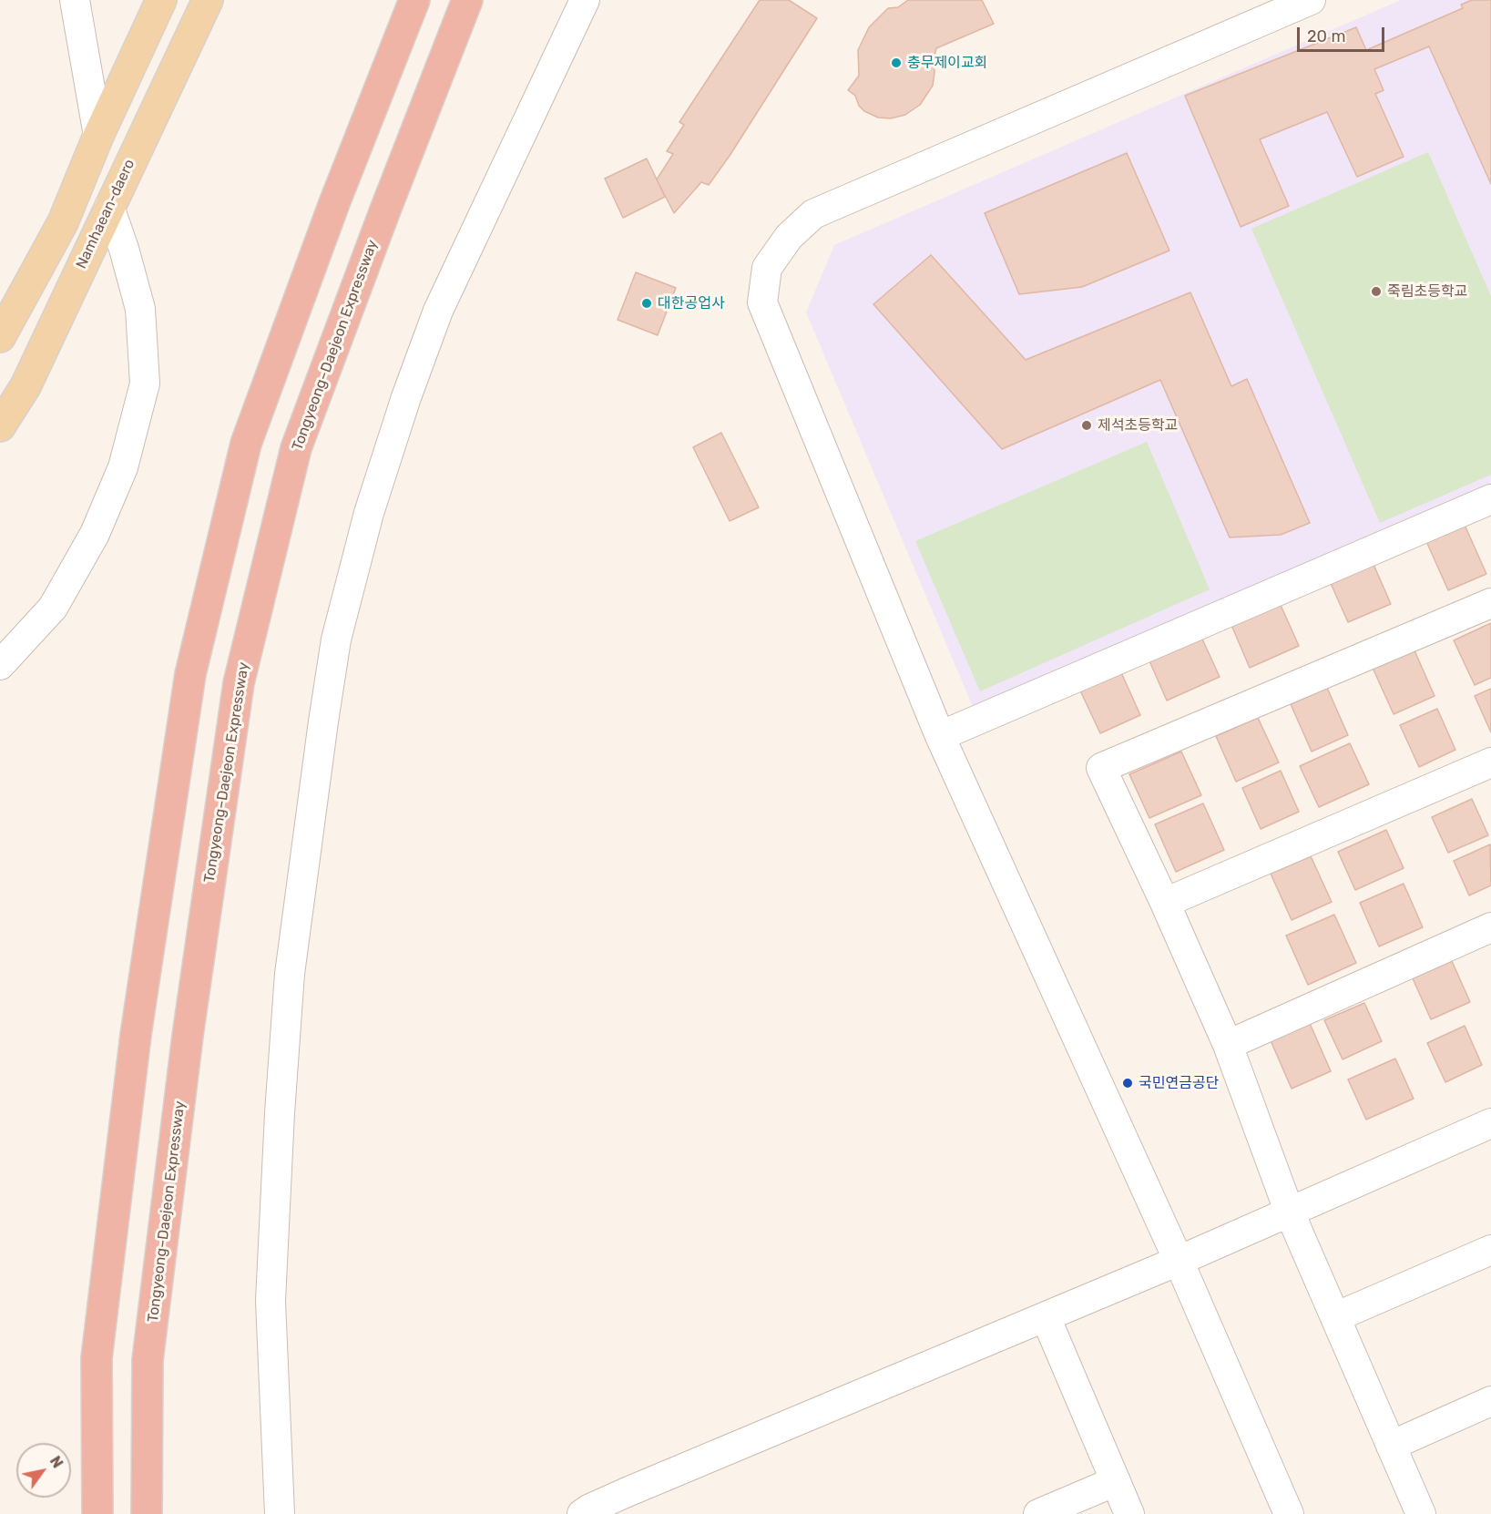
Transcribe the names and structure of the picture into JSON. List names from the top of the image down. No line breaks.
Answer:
{"streets":{"highway":["Tongyeong–Daejeon Expressway"],"main road":["Namhaean-daero"]},"places":["충무제이교회","죽림초등학교","대한공업사","제석초등학교","국민연금공단"],"scale_bar":"20 m","north":"top right"}
